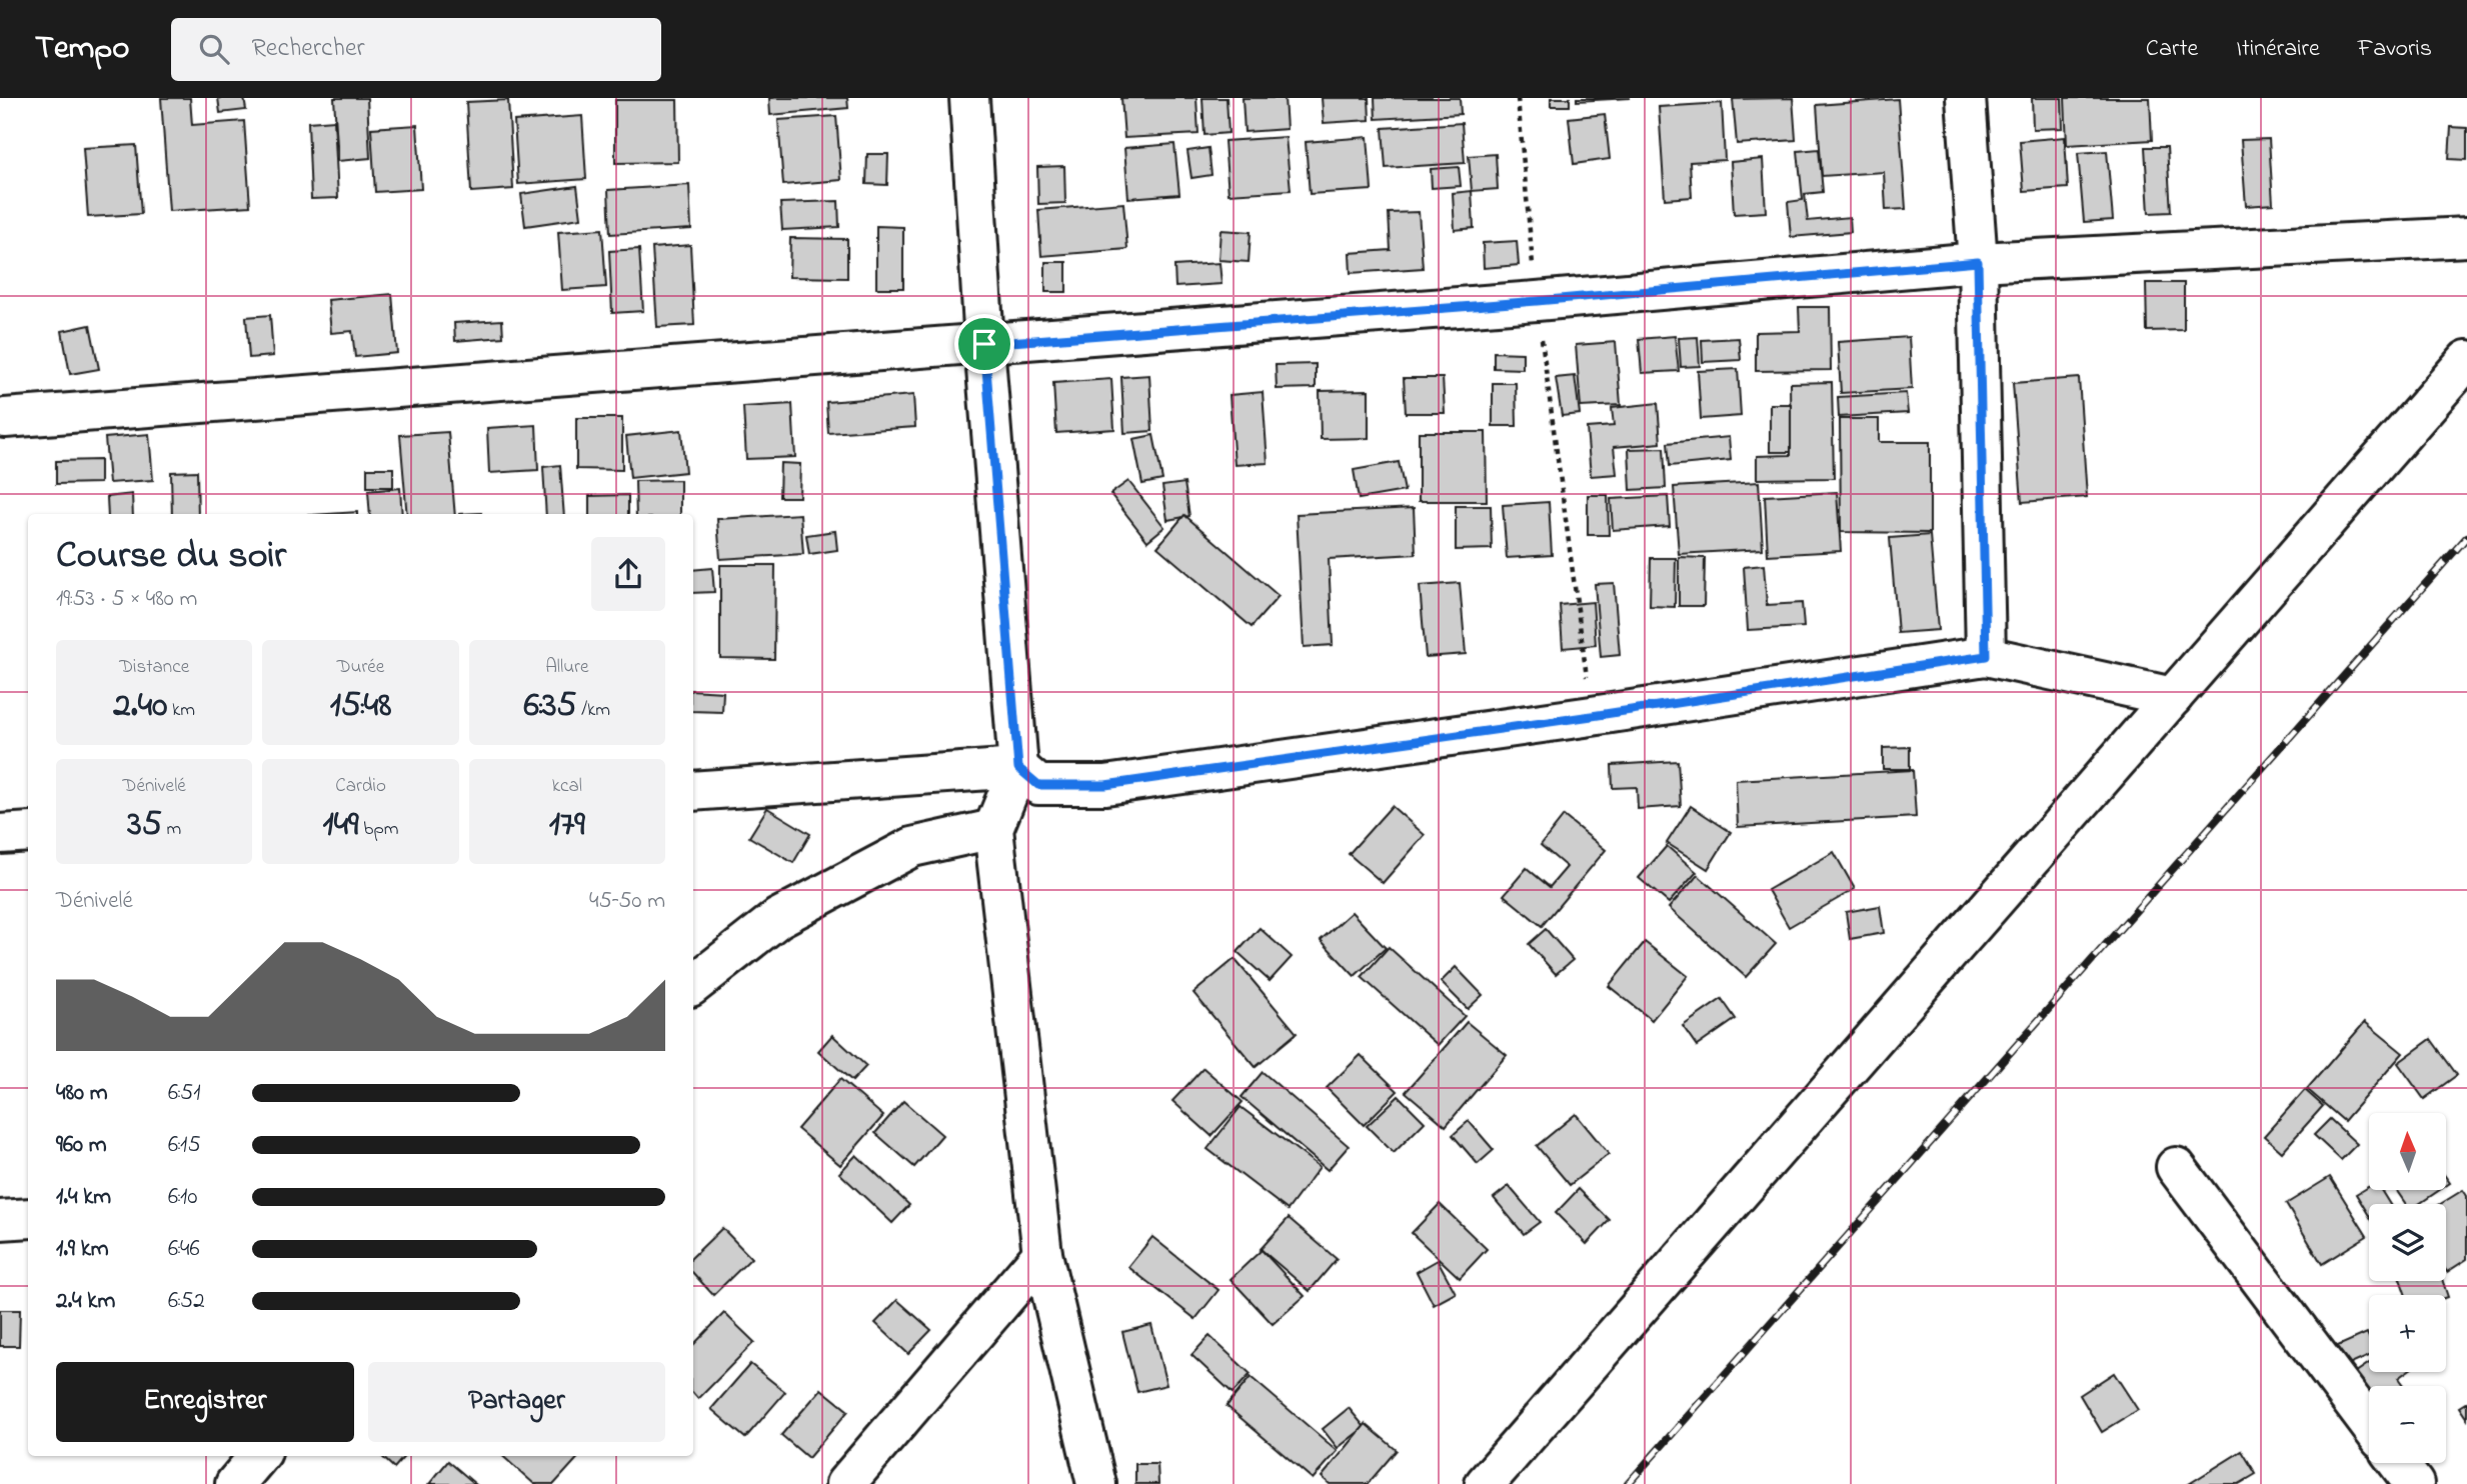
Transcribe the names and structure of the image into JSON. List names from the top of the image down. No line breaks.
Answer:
{"north":"top","page":{"header":"Tempo","search":"Rechercher","nav":["Carte","Itinéraire","Favoris"],"heading":["Course du soir","19:53 · 5 × 480 m"],"stats":[["Distance","2.40 km"],["Durée","15:48"],["Allure","6:35 /km"],["Dénivelé","35 m"],["Cardio","149 bpm"],["kcal","179"]],"chart":["Dénivelé","45–50 m"],"list":[{"name":"480 m","note":"6:51"},{"name":"960 m","note":"6:15"},{"name":"1.4 km","note":"6:10"},{"name":"1.9 km","note":"6:46"},{"name":"2.4 km","note":"6:52"}],"map_buttons":["+","−"],"buttons":["Enregistrer","Partager"]}}
